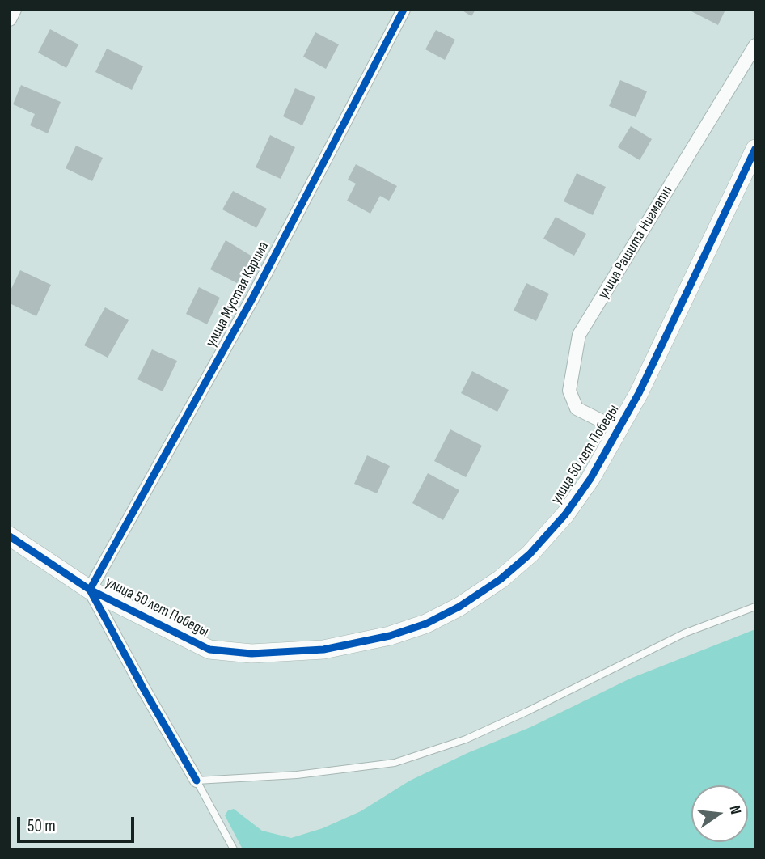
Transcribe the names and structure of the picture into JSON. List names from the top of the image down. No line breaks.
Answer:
{"streets":{"street":["улица Рашита Нигмати","улица Мустая Карима","улица 50 лет Победы"]},"crossings":[["улица Рашита Нигмати","улица 50 лет Победы"],["улица Мустая Карима","улица 50 лет Победы"]],"scale_bar":"50 m","north":"right"}
